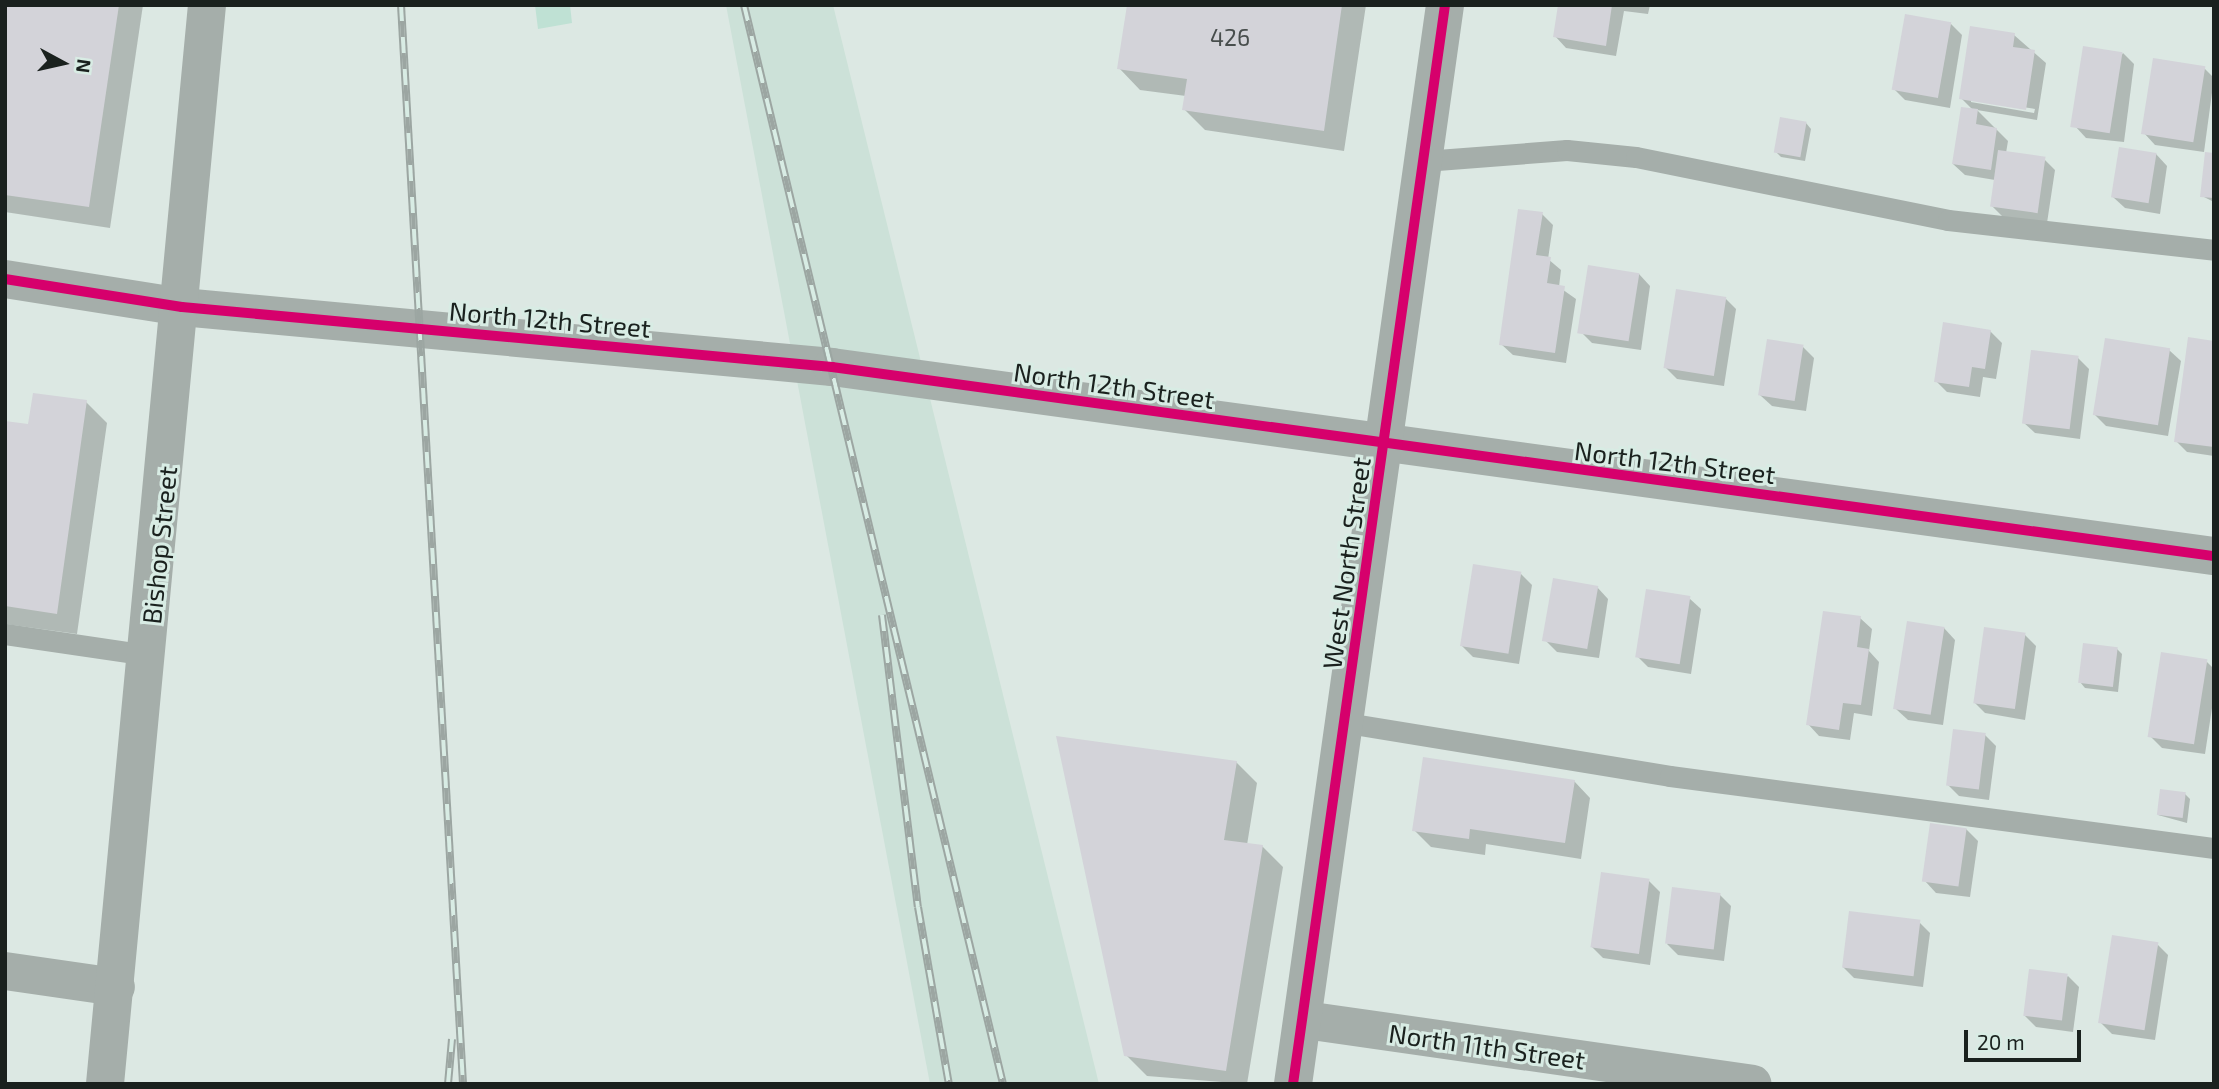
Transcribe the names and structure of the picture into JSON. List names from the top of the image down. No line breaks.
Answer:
{"streets":{"street":["North 12th Street","Bishop Street","West North Street","North 11th Street"]},"crossings":[["North 12th Street","Bishop Street"],["North 12th Street","West North Street"],["West North Street","North 11th Street"]],"house_numbers":["426"],"scale_bar":"20 m","north":"right"}
